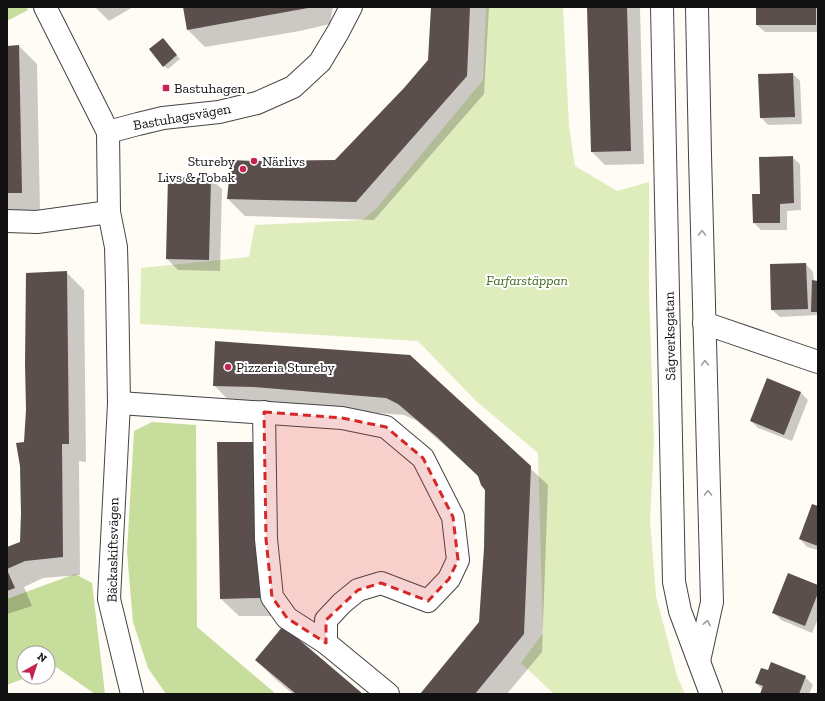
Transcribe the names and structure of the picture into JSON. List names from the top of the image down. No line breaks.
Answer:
{"streets":{"street":["Bastuhagsvägen","Sågverksgatan","Bäckaskiftsvägen"]},"crossings":[["Bastuhagsvägen","Bäckaskiftsvägen"]],"parks":["Farfarstäppan"],"places":{"transit":["Bastuhagen"],"other":["Närlivs","Stureby Livs & Tobak","Pizzeria Stureby"]},"north":"top right"}
